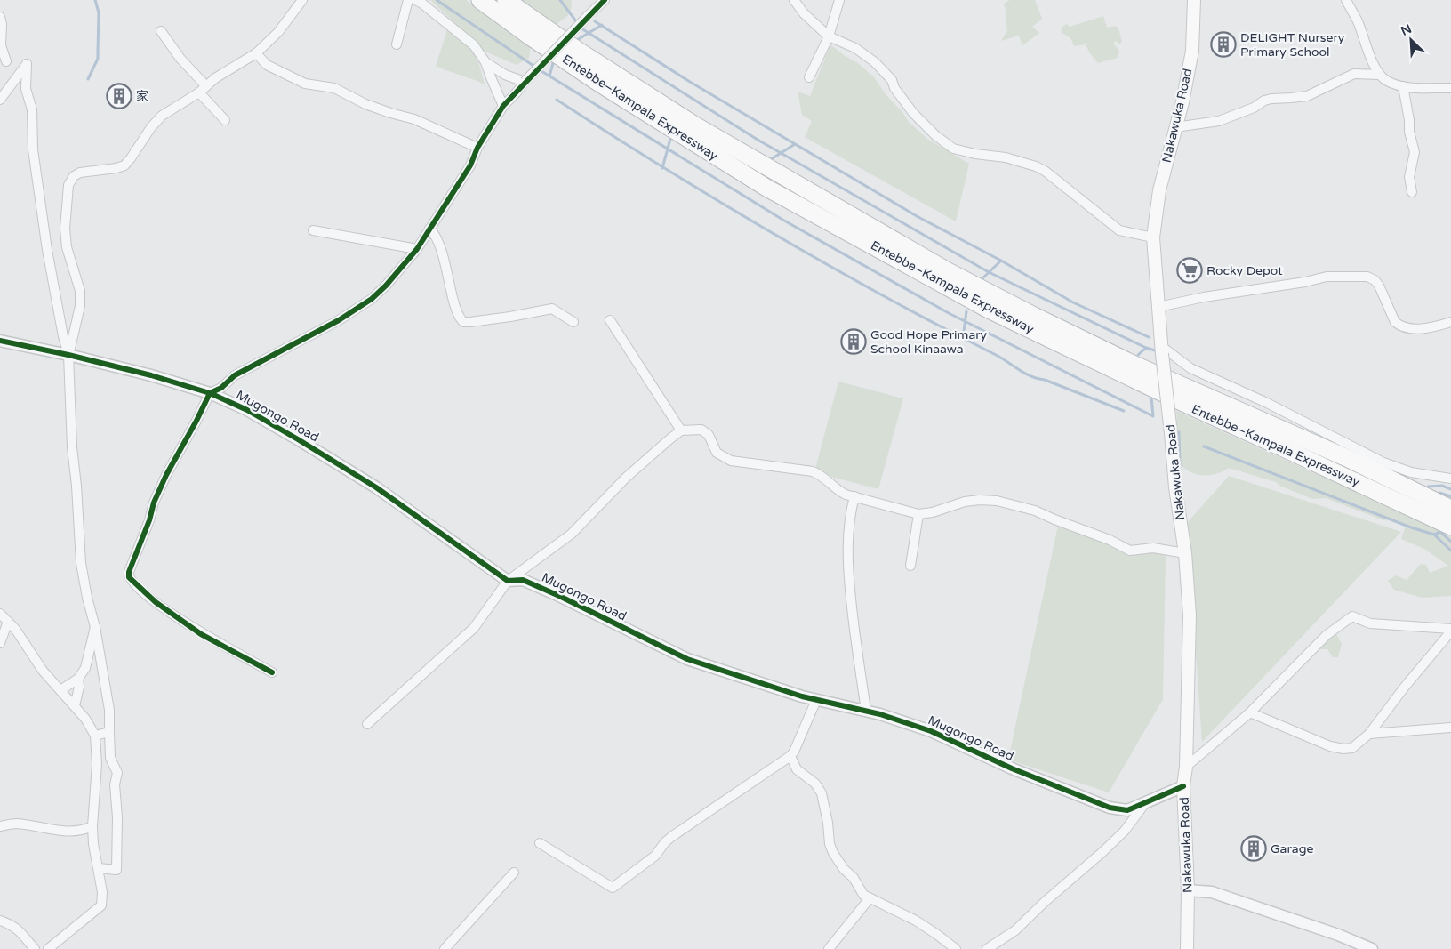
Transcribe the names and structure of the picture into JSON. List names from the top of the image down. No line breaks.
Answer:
{"streets":{"highway":["Entebbe–Kampala Expressway"],"main road":["Nakawuka Road"],"street":["Mugongo Road"]},"crossings":[["Nakawuka Road","Mugongo Road"]],"places":{"building":["DELIGHT Nursery Primary School","家","Good Hope Primary School Kinaawa","Garage"],"supermarket":["Rocky Depot"]},"north":"top left"}
